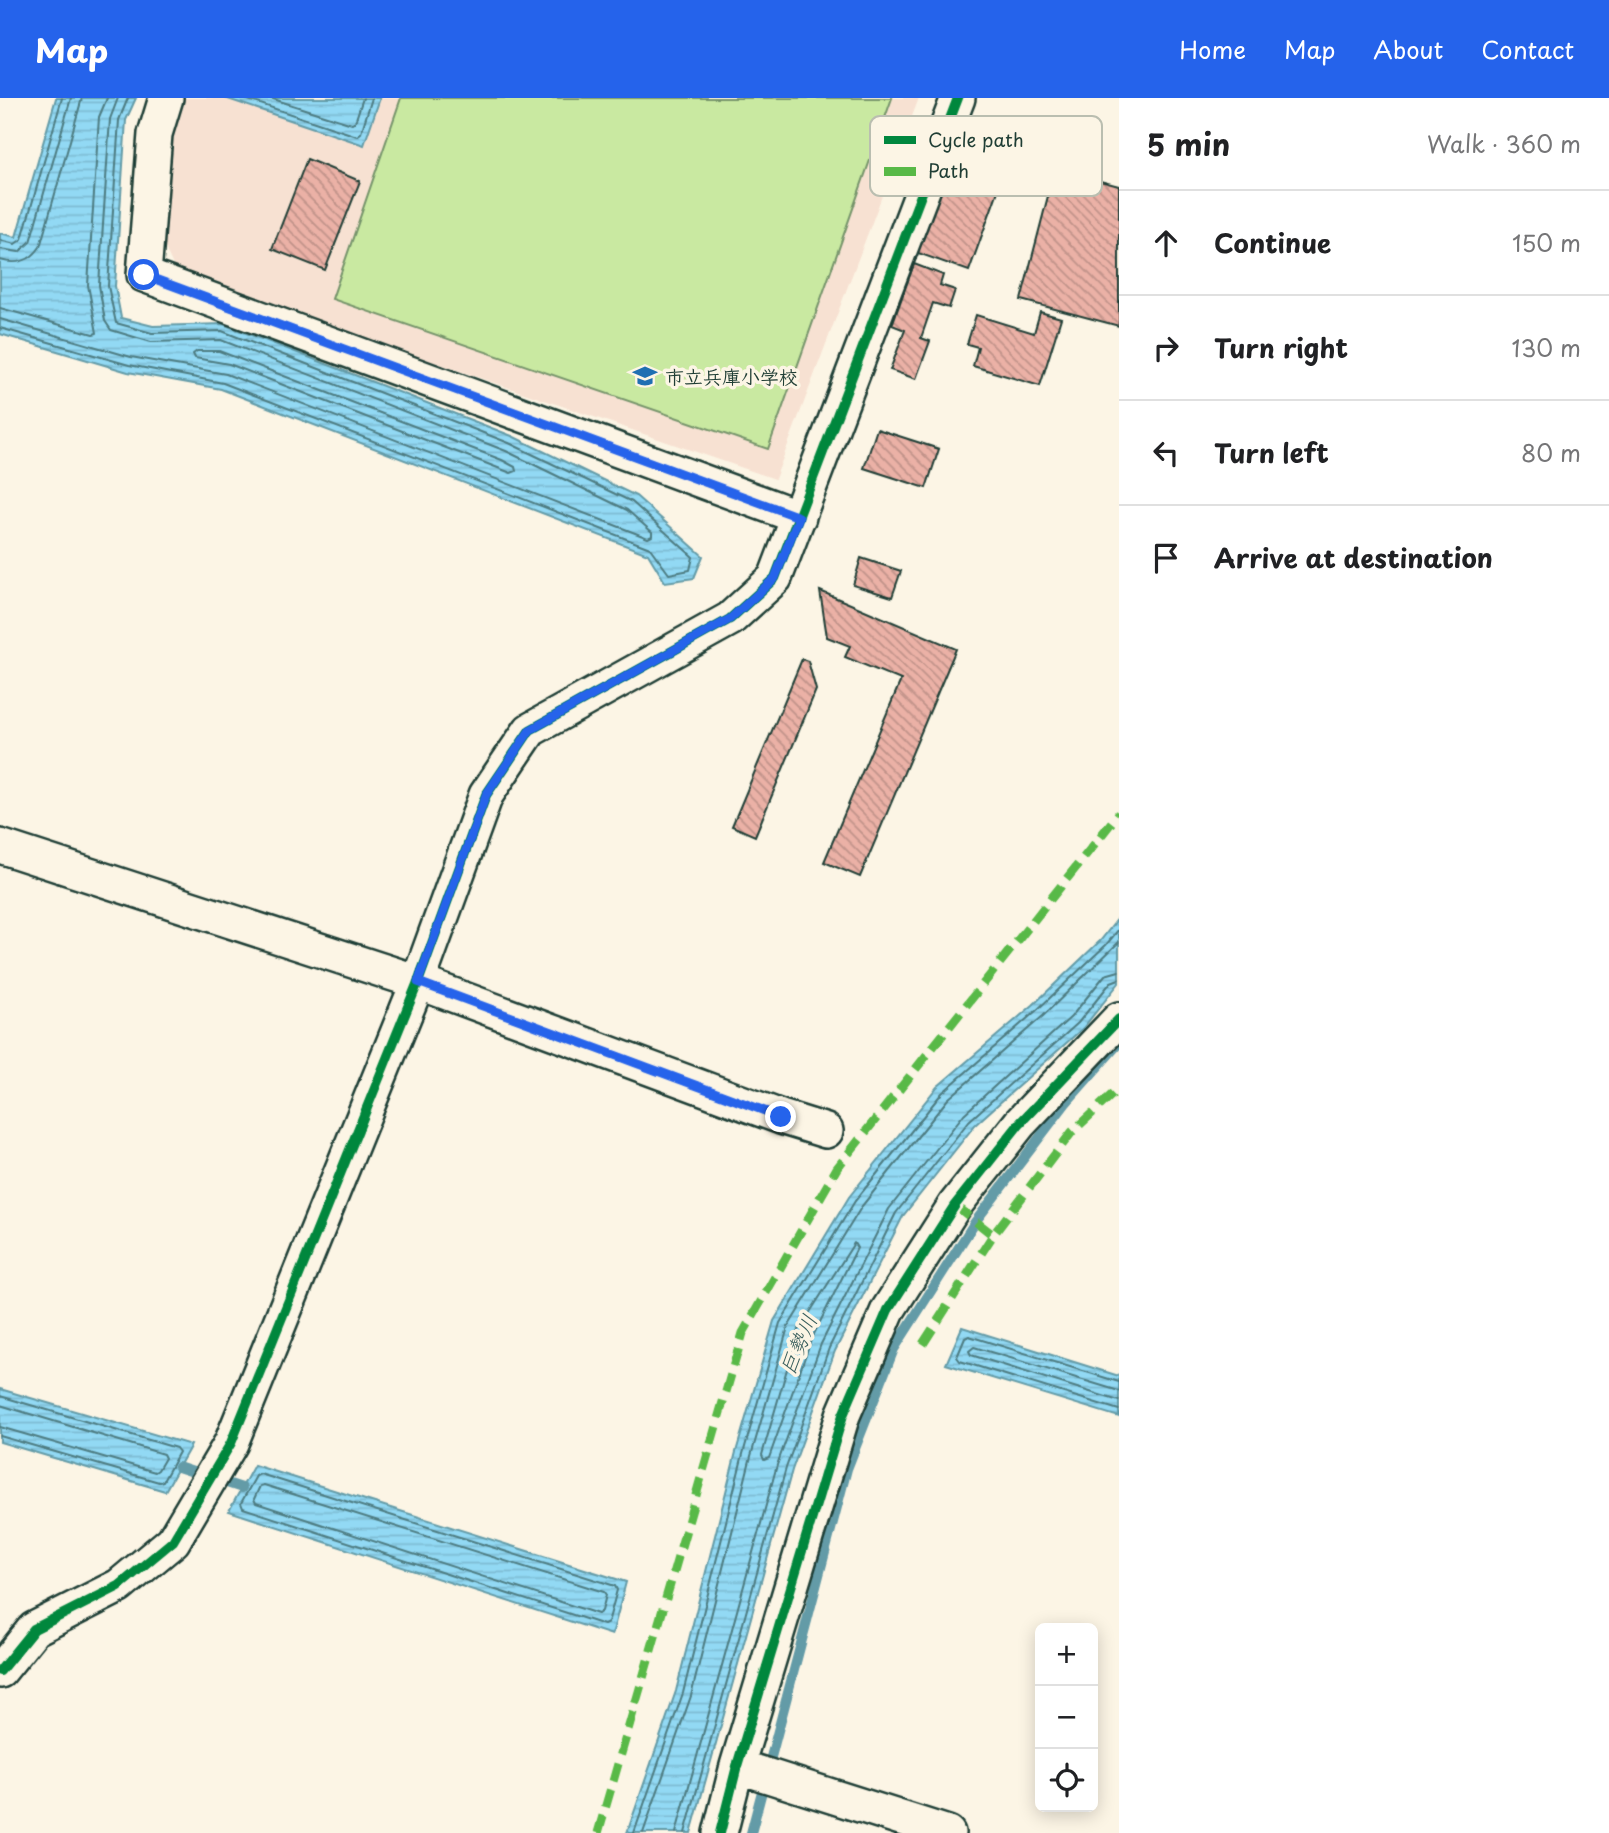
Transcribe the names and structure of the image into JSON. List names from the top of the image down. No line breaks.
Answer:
{"water":["巨勢川"],"places":{"school or university":["市立兵庫小学校"]},"legend":["Cycle path","Path"],"page":{"header":"Map","nav":["Home","Map","About","Contact"],"heading":["5 min","Walk · 360 m"],"list":[["Continue","150 m"],["Turn right","130 m"],["Turn left","80 m"],"Arrive at destination"],"map_buttons":["+","−"]}}
